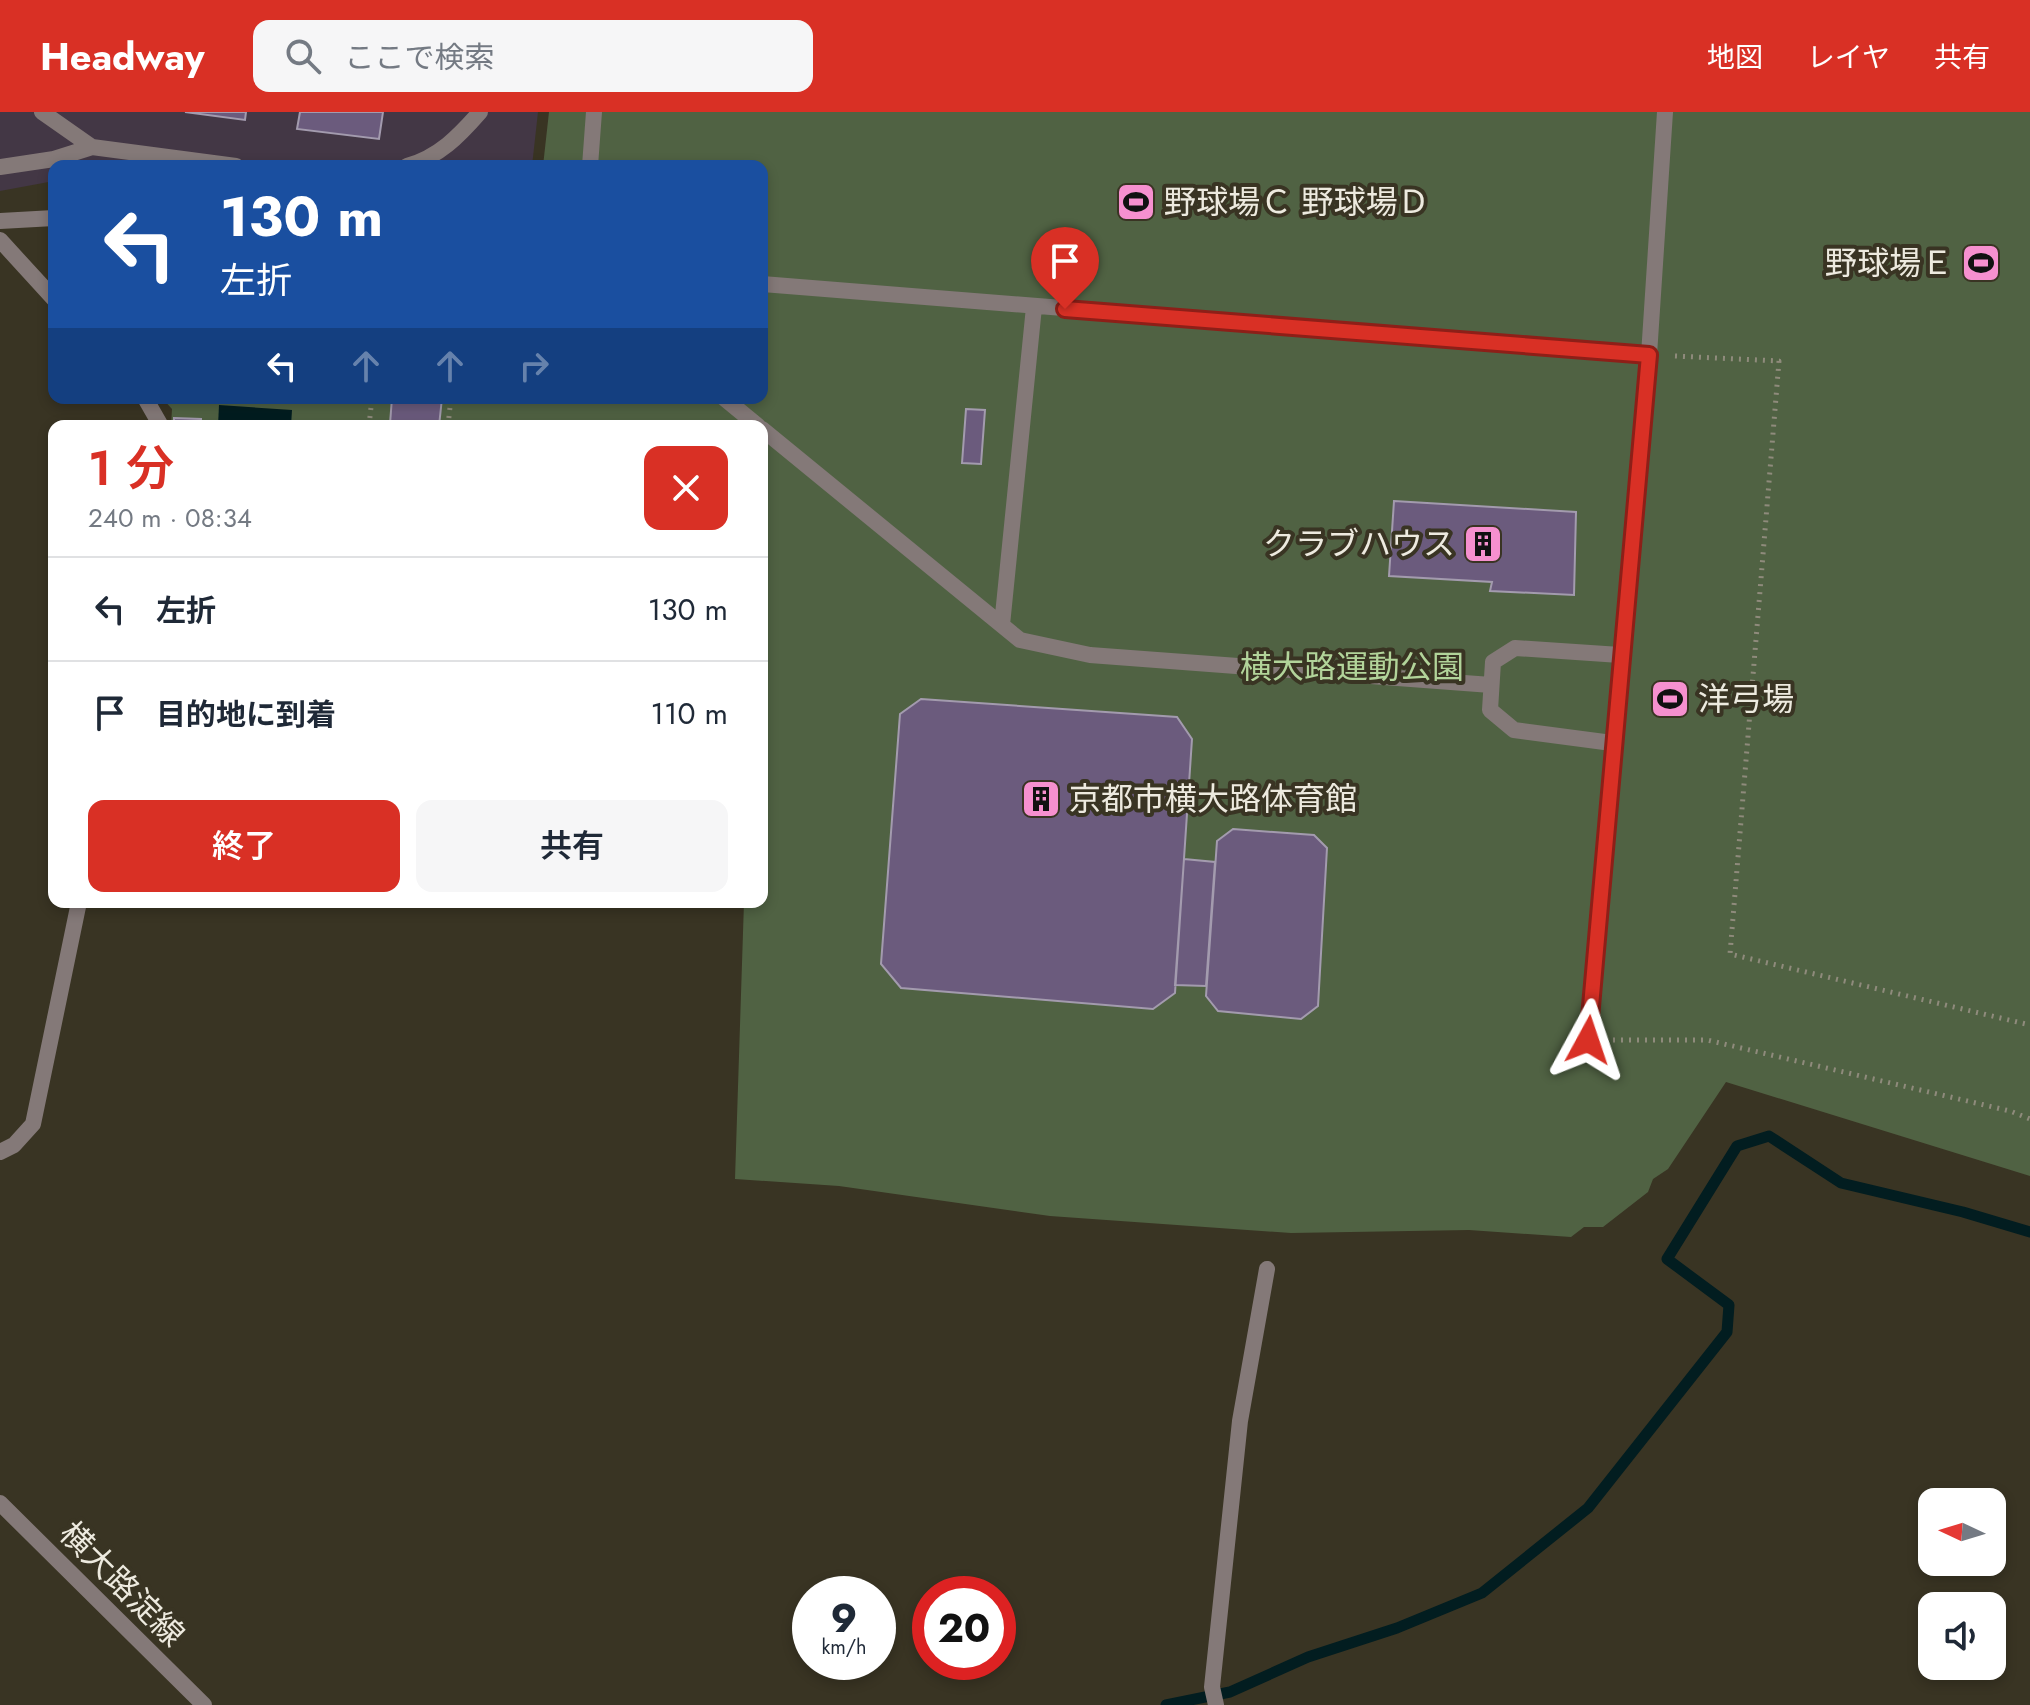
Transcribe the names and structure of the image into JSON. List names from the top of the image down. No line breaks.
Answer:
{"streets":{"street":["横大路淀線"]},"parks":["横大路運動公園"],"places":{"sports":["野球場Ｃ 野球場Ｄ","野球場Ｅ","洋弓場"],"building":["クラブハウス","京都市横大路体育館"]},"north":"left","page":{"header":"Headway","search":"ここで検索","nav":["地図","レイヤ","共有"],"turn":["130 m","左折"],"heading":["1 分","240 m · 08:34"],"list":[{"name":"左折","value":"130 m"},{"name":"目的地に到着","value":"110 m"}],"buttons":["終了","共有"],"speed":"9 km/h","limit":"20"}}
